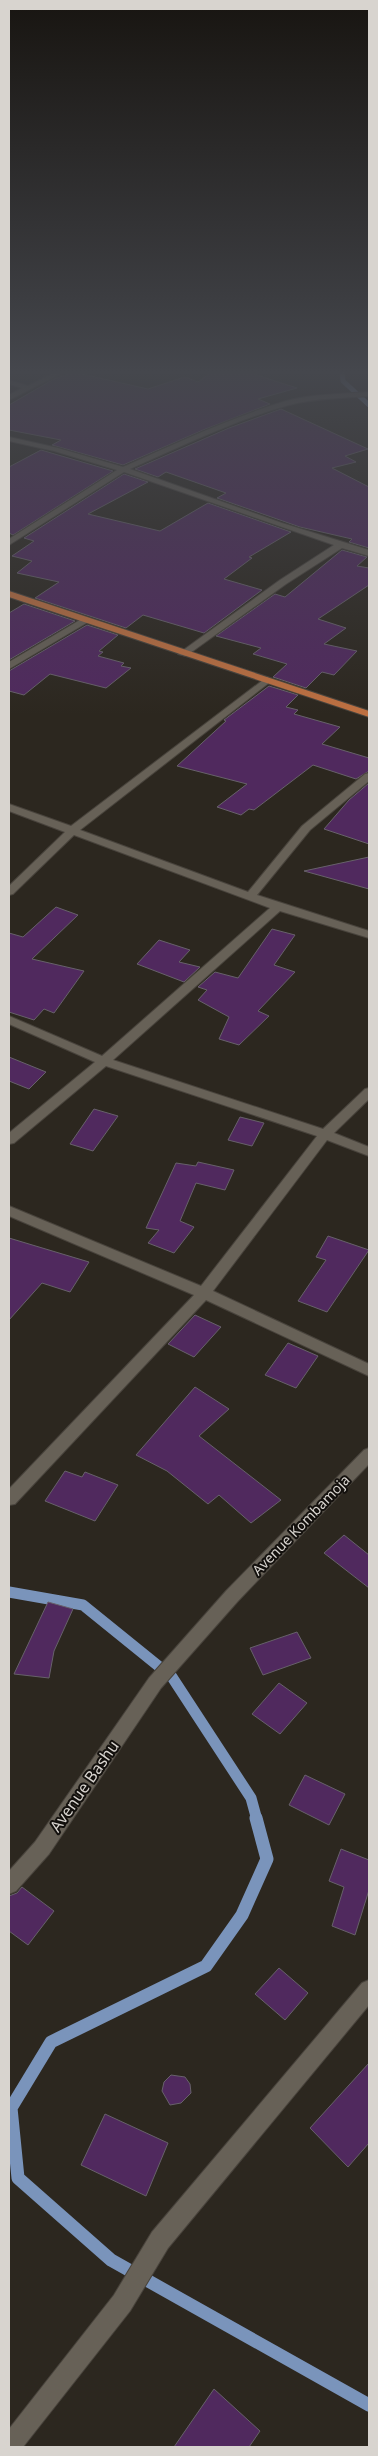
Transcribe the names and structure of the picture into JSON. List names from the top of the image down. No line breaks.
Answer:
{"streets":{"street":["Avenue Kombamoja","Avenue Bashu"]},"crossings":[["Avenue Kombamoja","Avenue Bashu"]]}
